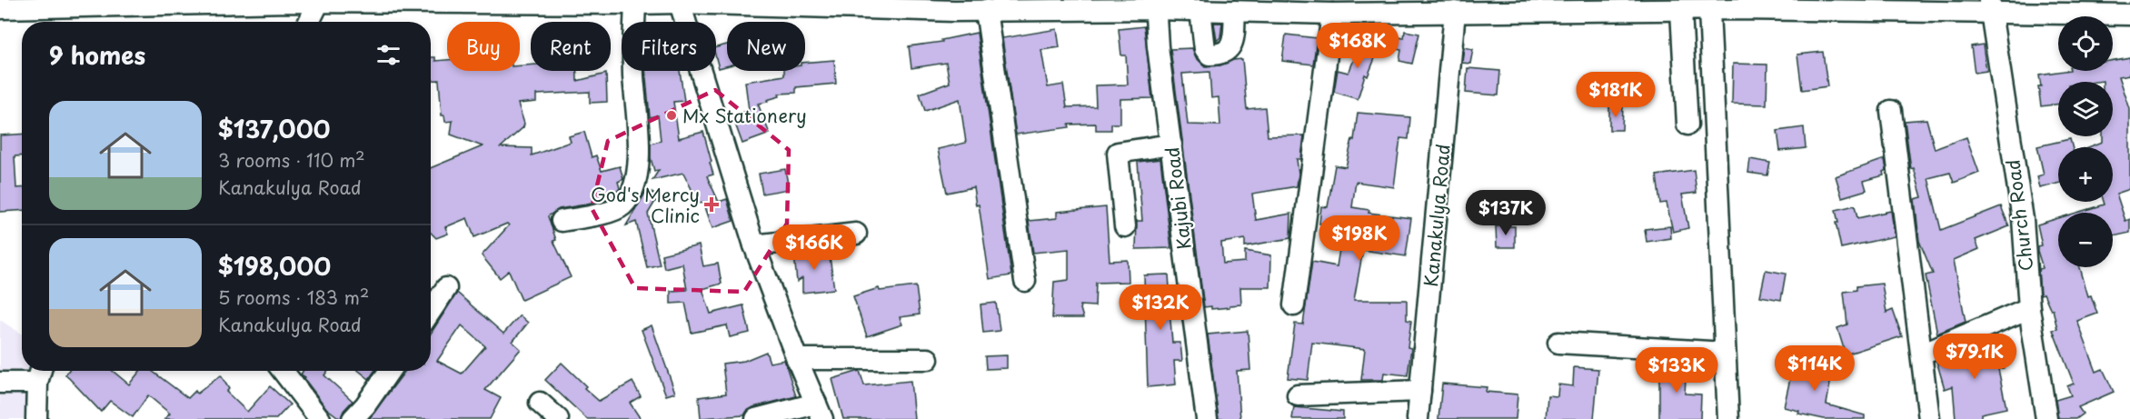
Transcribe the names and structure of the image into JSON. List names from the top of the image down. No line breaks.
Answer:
{"streets":{"street":["Kajubi Road","Kanakulya Road","Church Road"]},"places":{"other":["Mx Stationery"],"health":["God's Mercy Clinic"]},"page":{"map_buttons":["+","−"],"chip":["Buy","Rent","Filters","New"],"heading":"9 homes","price":["$168K","$181K","$137K","$198K","$166K","$132K","$79.1K","$114K","$133K"],"list":[{"name":"$137,000","note":"3 rooms · 110 m² · Kanakulya Road"},{"name":"$198,000","note":"5 rooms · 183 m² · Kanakulya Road"}]}}
